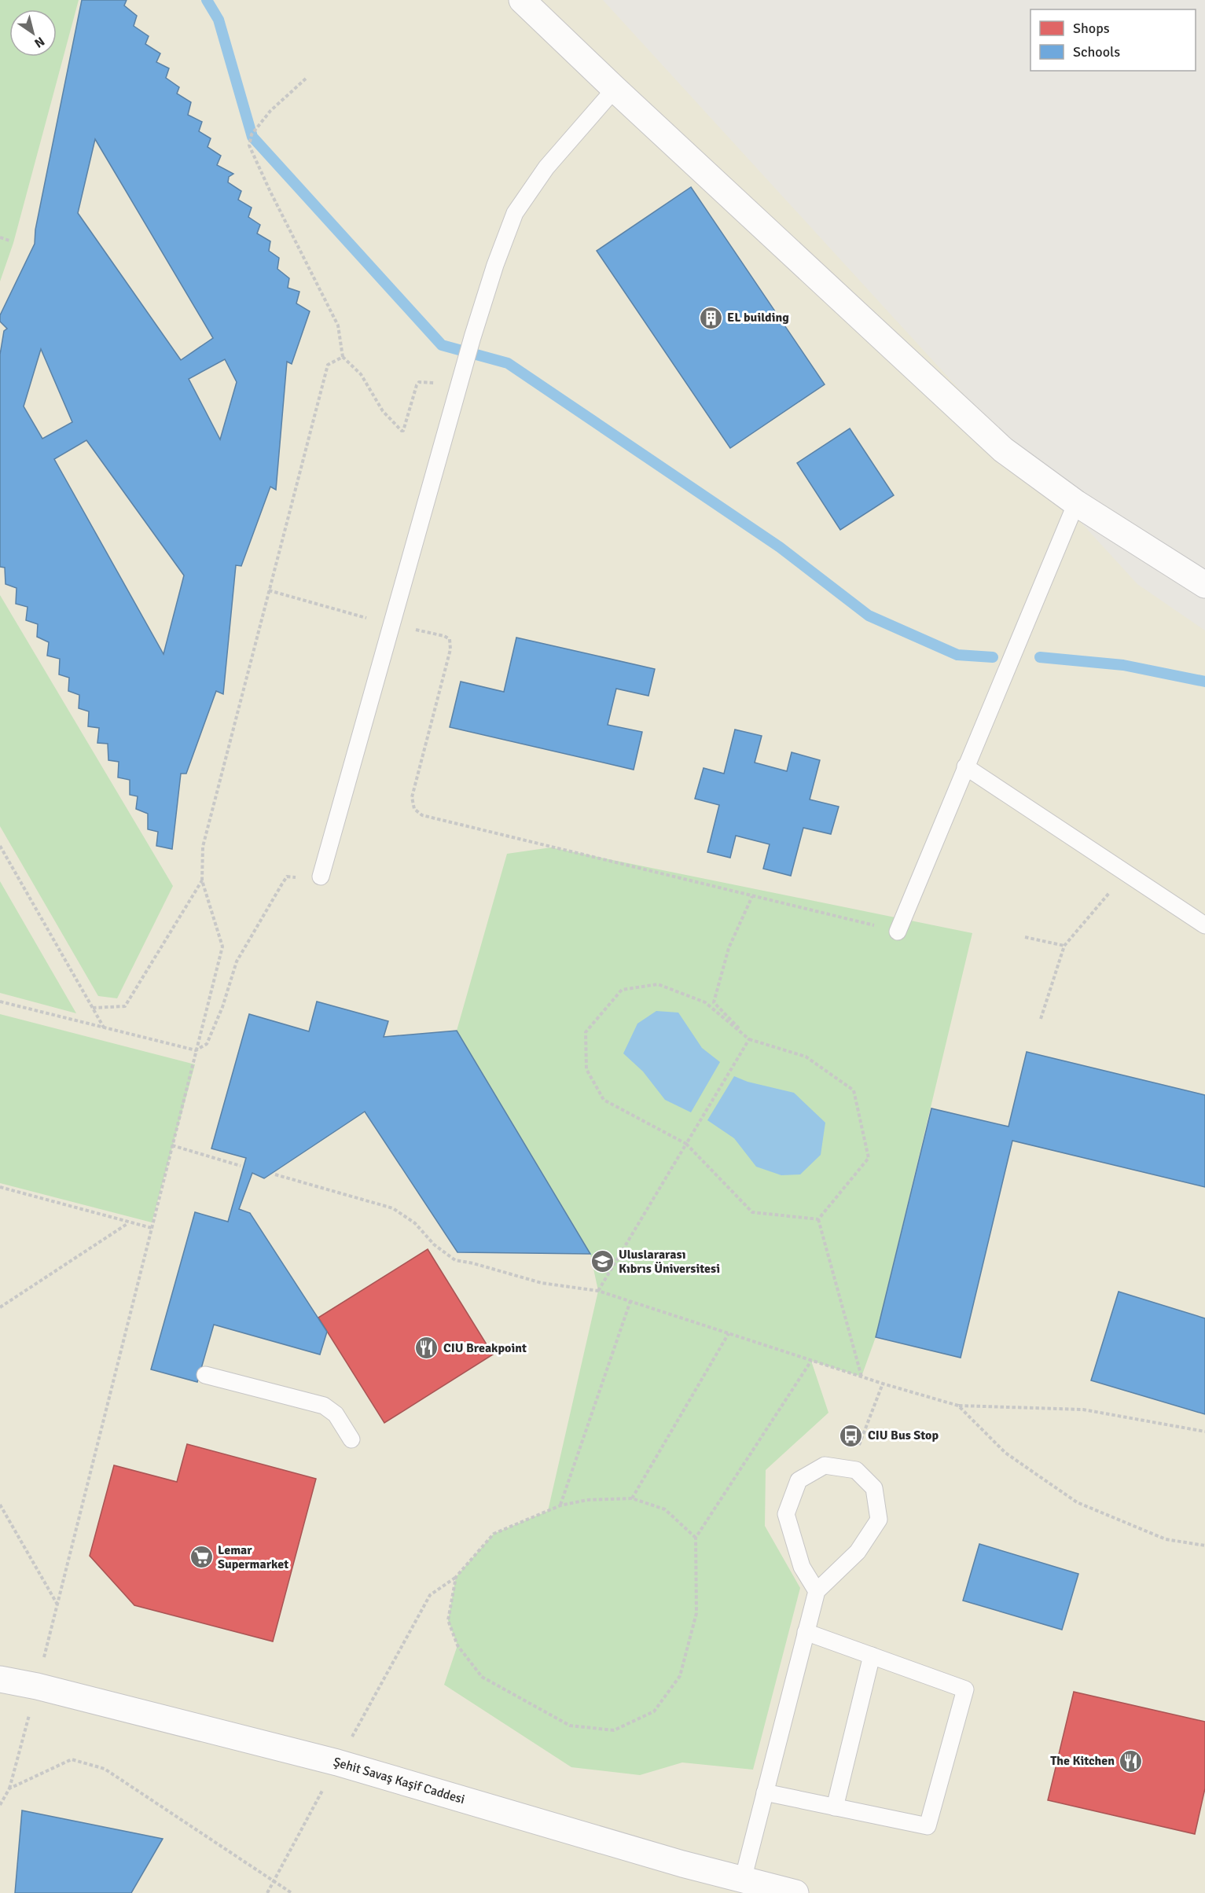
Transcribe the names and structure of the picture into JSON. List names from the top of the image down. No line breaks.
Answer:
{"streets":{"street":["Şehit Savaş Kaşif Caddesi"]},"places":{"building":["EL building"],"school or university":["Uluslararası Kıbrıs Üniversitesi"],"restaurant":["CIU Breakpoint","The Kitchen"],"bus stop":["CIU Bus Stop"],"supermarket":["Lemar Supermarket"]},"legend":["Shops","Schools"],"north":"bottom right"}
